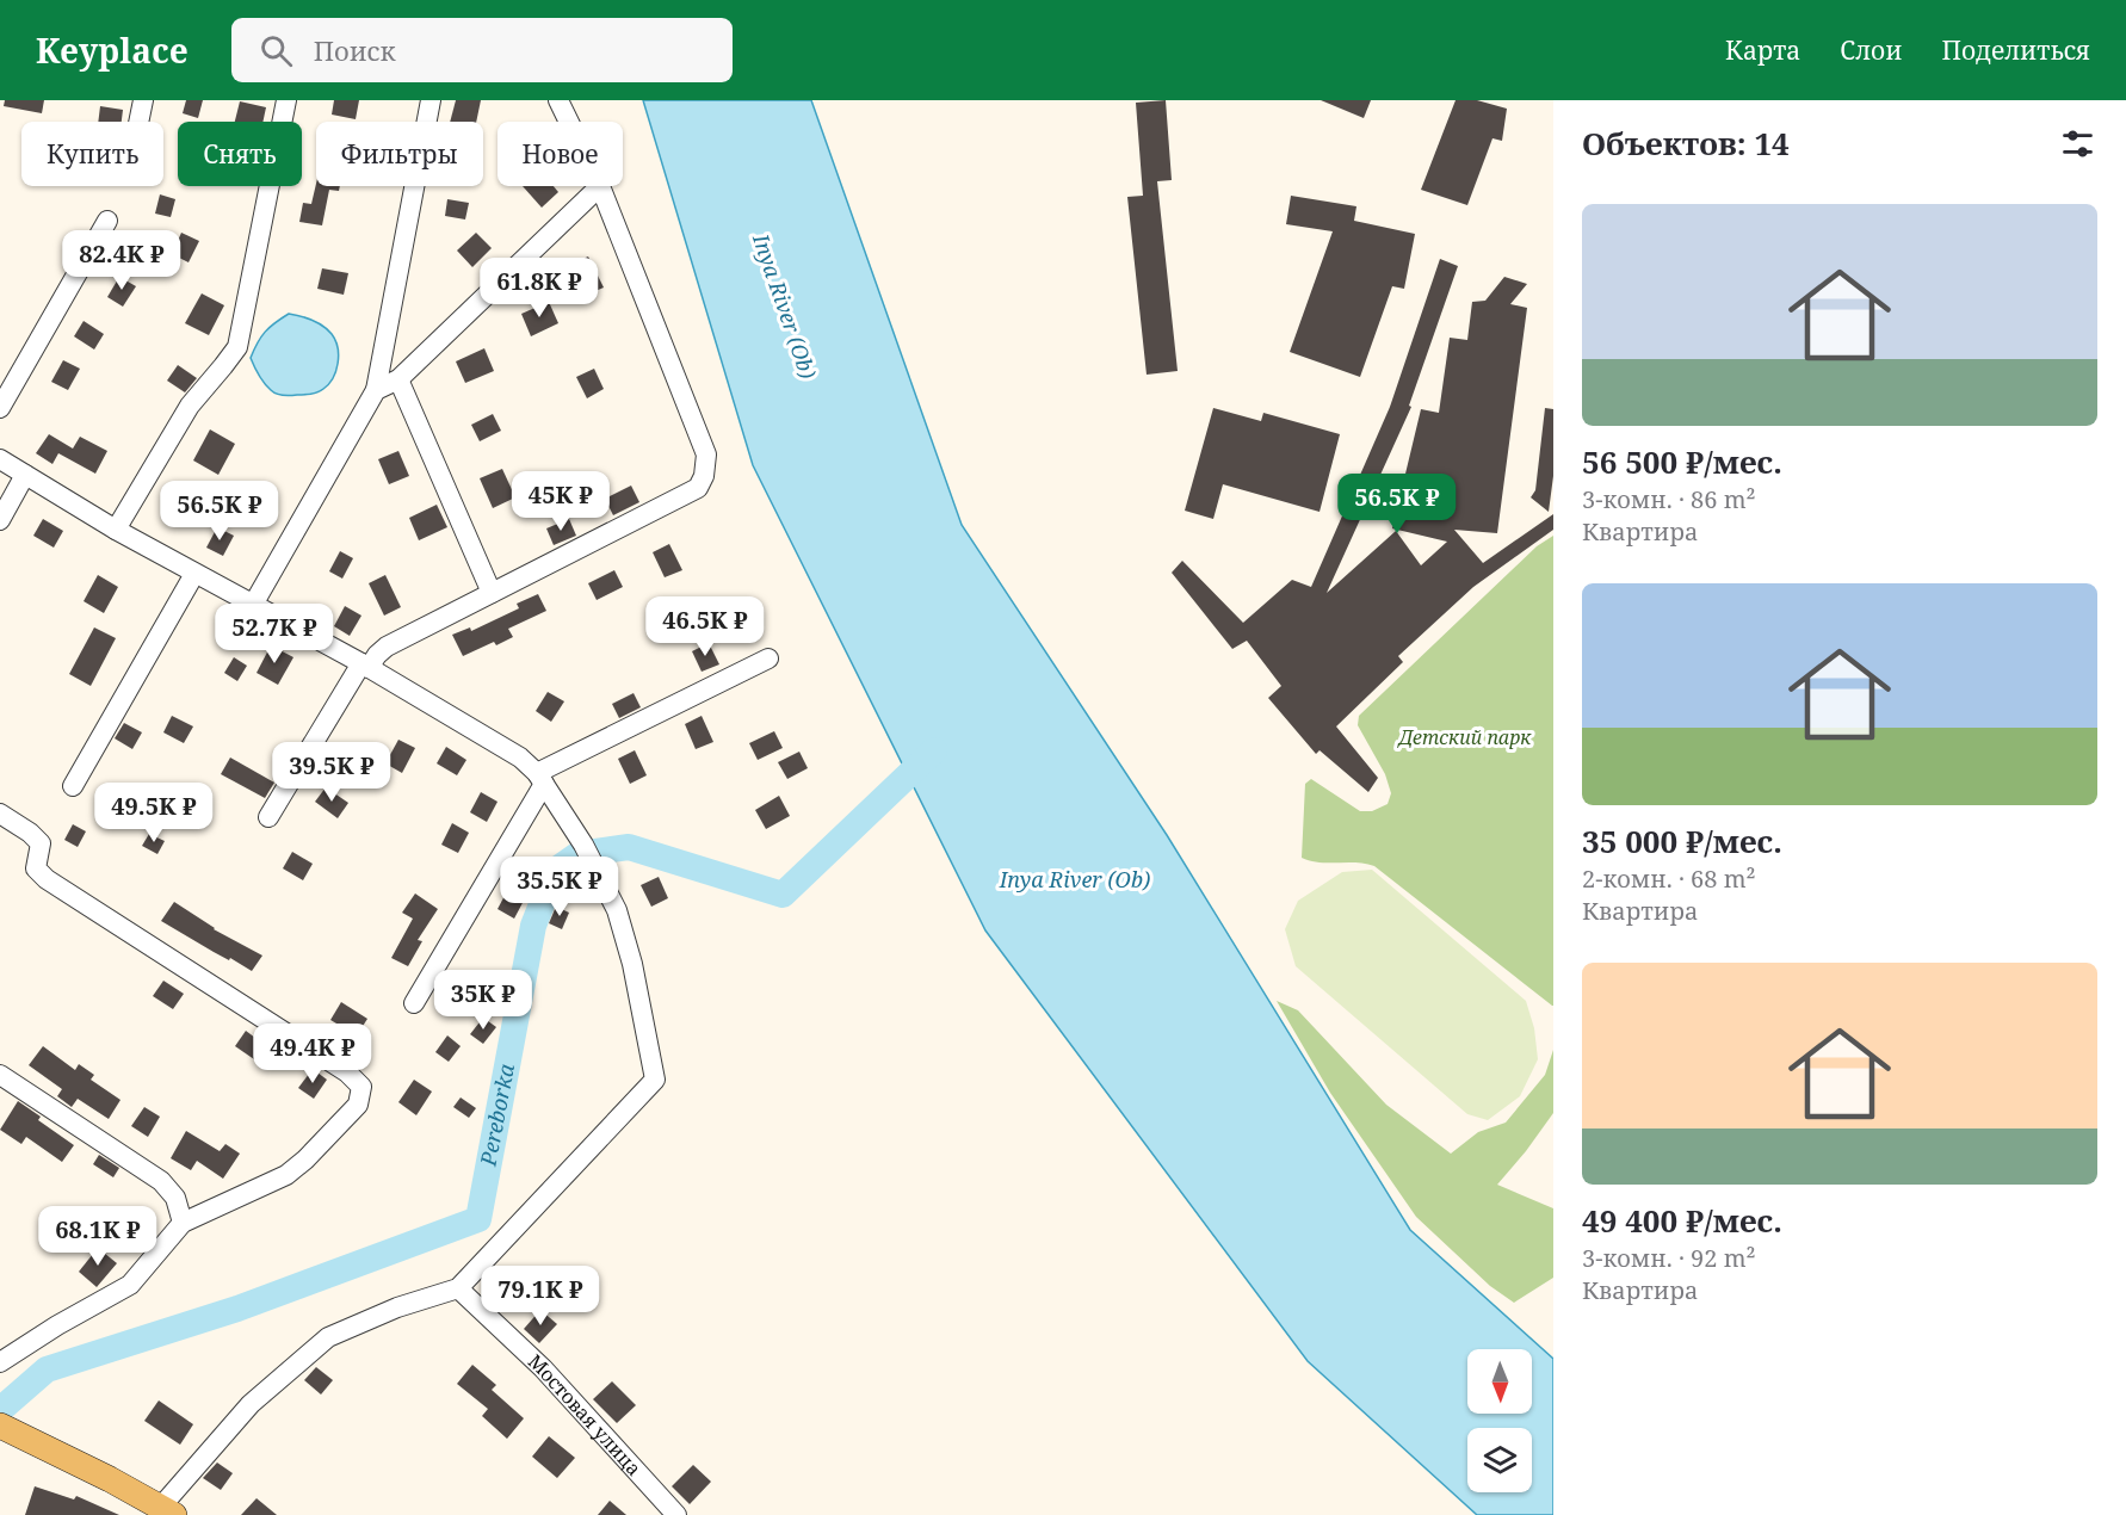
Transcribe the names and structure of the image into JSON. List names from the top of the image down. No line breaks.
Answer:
{"streets":{"street":["Мостовая улица"]},"water":["Inya River (Ob)","Pereborka"],"parks":["Детский парк"],"north":"bottom","page":{"header":"Keyplace","search":"Поиск","nav":["Карта","Слои","Поделиться"],"heading":"Объектов: 14","chip":["Купить","Снять","Фильтры","Новое"],"list":[{"name":"56 500 ₽/мес.","note":"3-комн. · 86 m² · Квартира"},{"name":"35 000 ₽/мес.","note":"2-комн. · 68 m² · Квартира"},{"name":"49 400 ₽/мес.","note":"3-комн. · 92 m² · Квартира"}],"price":["82.4K ₽","61.8K ₽","45K ₽","56.5K ₽","56.5K ₽","46.5K ₽","52.7K ₽","39.5K ₽","49.5K ₽","35.5K ₽","35K ₽","49.4K ₽","68.1K ₽","79.1K ₽"]}}
